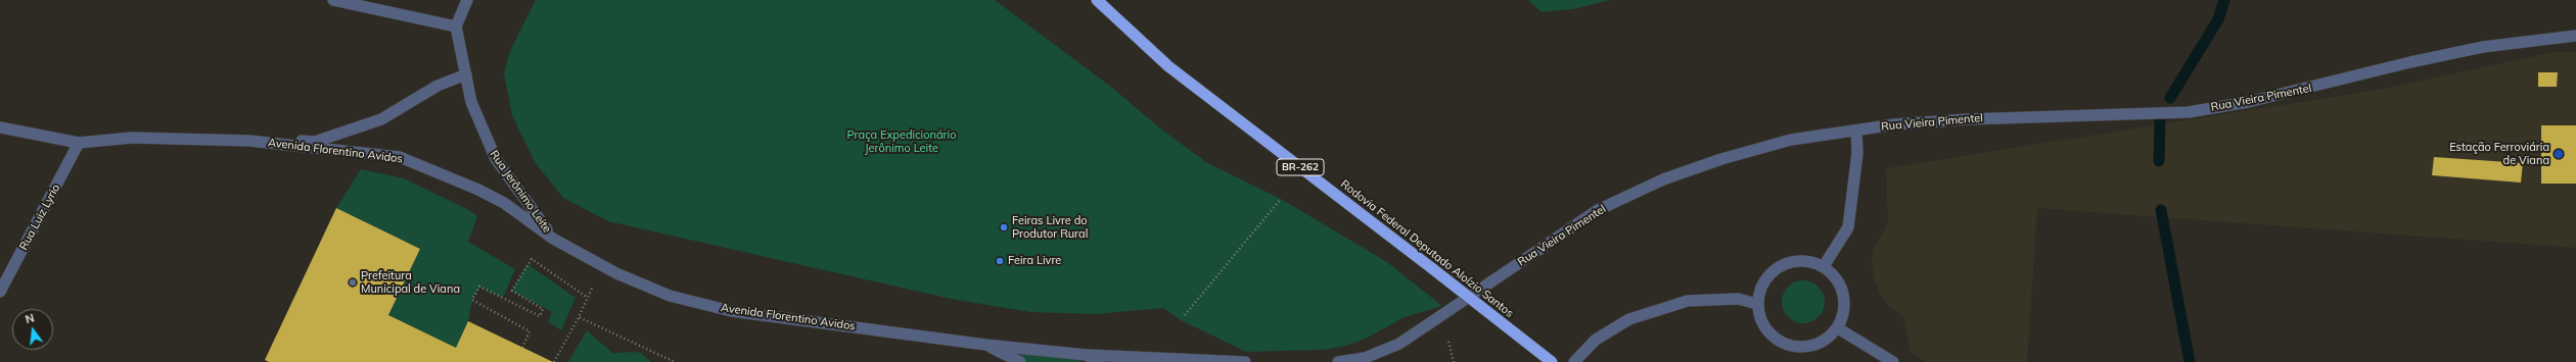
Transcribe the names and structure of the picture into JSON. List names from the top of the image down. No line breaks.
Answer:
{"streets":{"highway":["BR-262","Rodovia Federal Deputado Aloízio Santos"],"street":["Rua Vieira Pimentel","Avenida Florentino Avidos","Rua Jerônimo Leite","Rua Luiz Lyrio"]},"crossings":[["Avenida Florentino Avidos","Rua Jerônimo Leite"],["Avenida Florentino Avidos","Rua Luiz Lyrio"]],"parks":["Praça Expedicionário Jerônimo Leite"],"places":["Estação Ferroviária de Viana","Feiras Livre do Produtor Rural","Feira Livre","Prefeitura Municipal de Viana"],"north":"top"}
